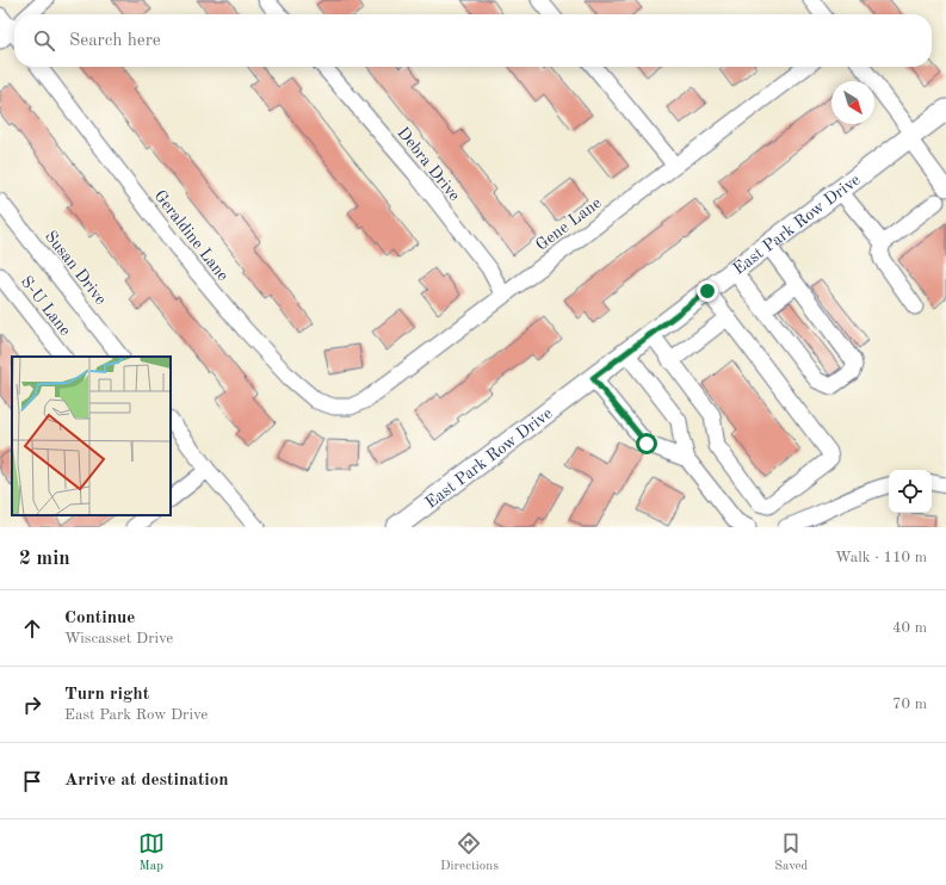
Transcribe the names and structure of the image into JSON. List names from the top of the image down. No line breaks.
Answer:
{"streets":{"main road":["East Park Row Drive"],"street":["Debra Drive","Gene Lane","Geraldine Lane","Susan Drive","S-U Lane"]},"crossings":[["Debra Drive","Gene Lane"],["Gene Lane","Geraldine Lane"]],"north":"bottom right","page":{"search":"Search here","heading":["2 min","Walk · 110 m"],"list":[["Continue","Wiscasset Drive","40 m"],["Turn right","East Park Row Drive","70 m"],"Arrive at destination"],"nav":["Map","Directions","Saved"]}}
